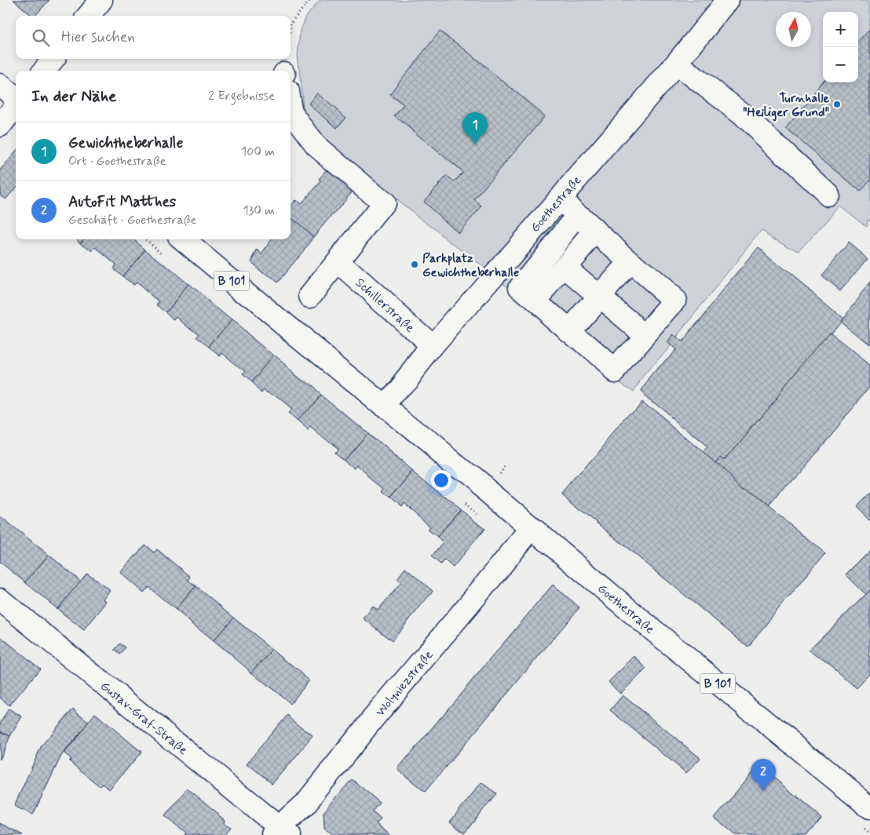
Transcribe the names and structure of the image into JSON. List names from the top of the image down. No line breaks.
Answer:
{"streets":{"street":["Goethestraße","B 101","Schillerstraße","Wolyniezstraße","Gustav-Graf-Straße"]},"crossings":[["Goethestraße","Schillerstraße"],["Goethestraße","Wolyniezstraße"],["Wolyniezstraße","Gustav-Graf-Straße"]],"places":["Turnhalle \"Heiliger Grund\"","Parkplatz Gewichtheberhalle"],"north":"top","page":{"map_buttons":["+","−"],"search":"Hier suchen","heading":["In der Nähe","2 Ergebnisse"],"pins":["1","2"],"list":[{"mark":"1","name":"Gewichtheberhalle","note":"Ort · Goethestraße","value":"100 m"},{"mark":"2","name":"AutoFit Matthes","note":"Geschäft · Goethestraße","value":"130 m"}]}}
